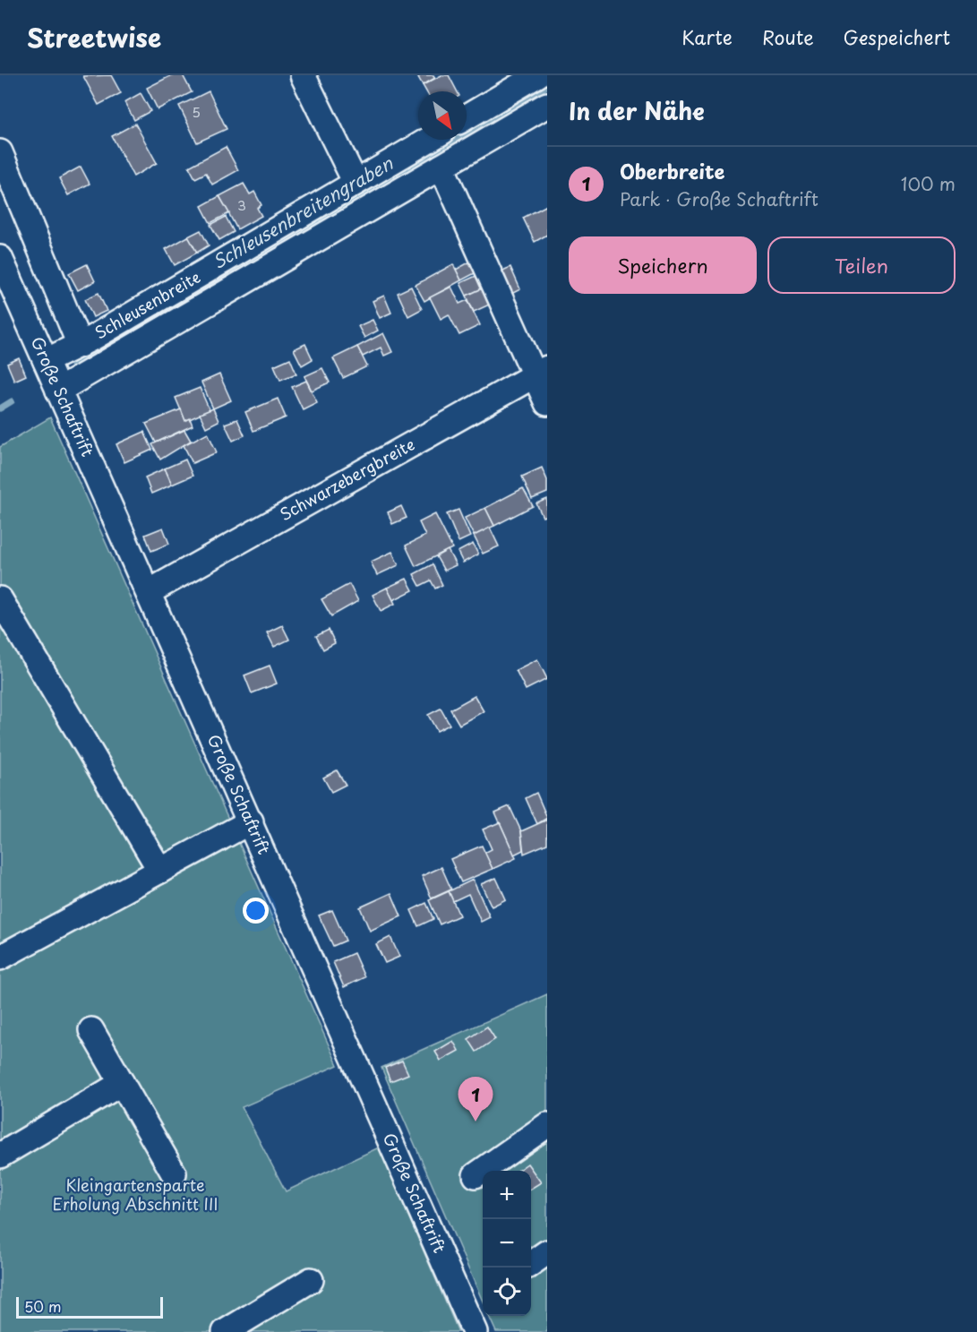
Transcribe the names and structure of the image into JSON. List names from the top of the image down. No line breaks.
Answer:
{"streets":{"street":["Schleusenbreite","Große Schaftrift","Schwarzebergbreite"]},"crossings":[["Schleusenbreite","Große Schaftrift"],["Große Schaftrift","Schwarzebergbreite"]],"water":["Schleusenbreitengraben"],"parks":["Kleingartensparte Erholung Abschnitt III"],"house_numbers":["5","3"],"scale_bar":"50 m","north":"bottom right","page":{"header":"Streetwise","nav":["Karte","Route","Gespeichert"],"heading":"In der Nähe","list":[{"mark":"1","name":"Oberbreite","note":"Park · Große Schaftrift","value":"100 m"}],"buttons":["Speichern","Teilen"],"pins":"1","map_buttons":["+","−"],"scale":"50 m"}}
